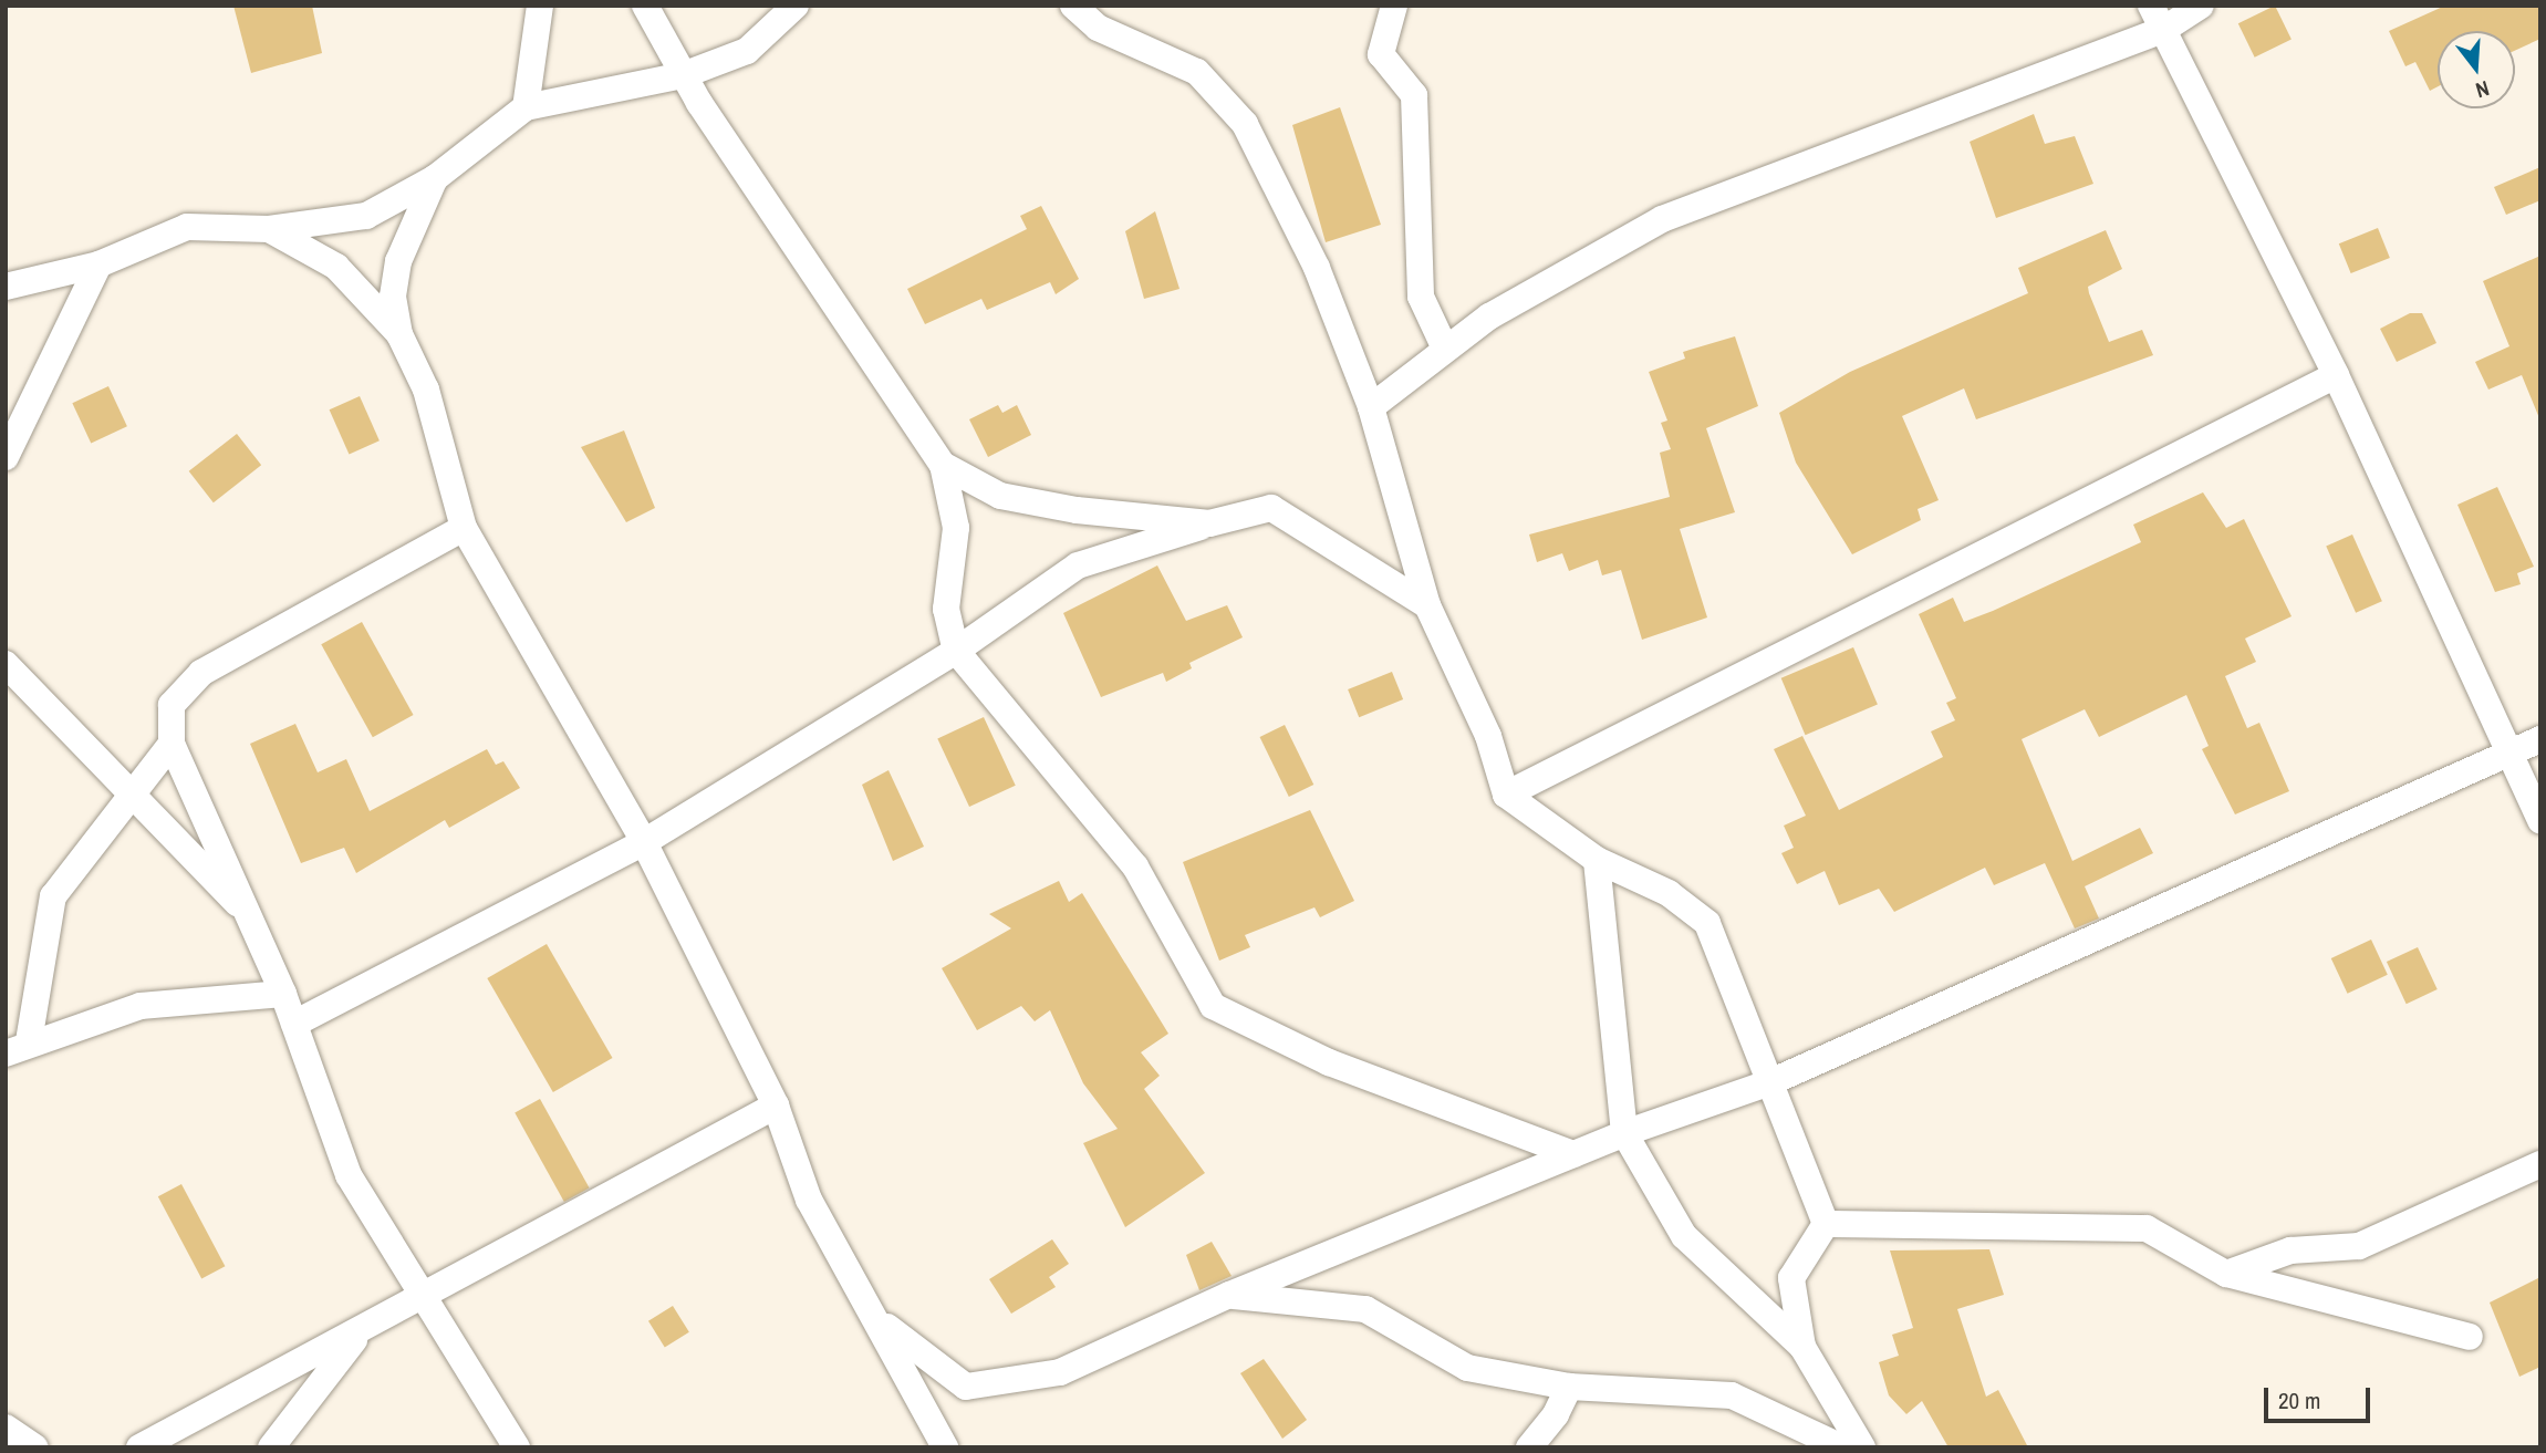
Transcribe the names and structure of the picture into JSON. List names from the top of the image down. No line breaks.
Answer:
{"scale_bar":"20 m","north":"bottom"}
